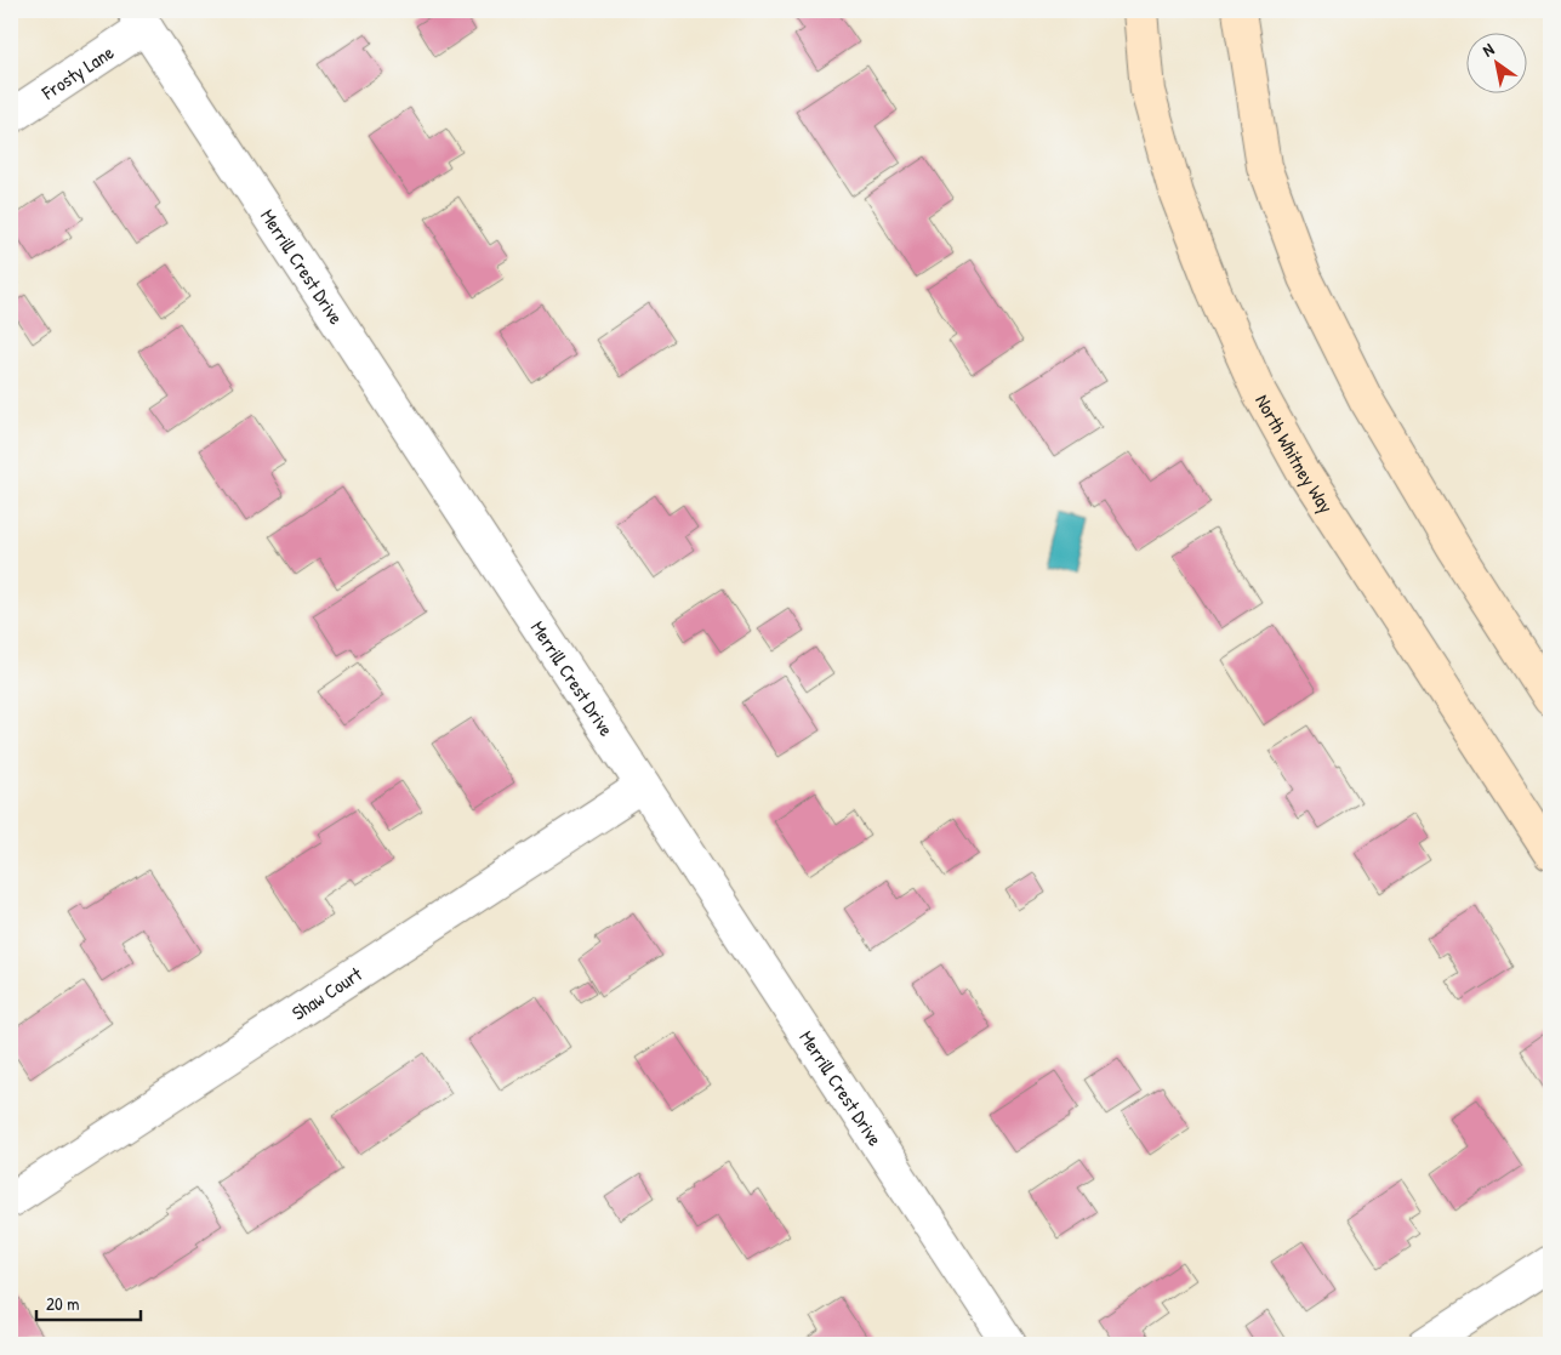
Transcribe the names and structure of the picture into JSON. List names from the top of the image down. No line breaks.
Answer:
{"streets":{"main road":["North Whitney Way"],"street":["Frosty Lane","Merrill Crest Drive","Shaw Court"]},"crossings":[["Frosty Lane","Merrill Crest Drive"],["Merrill Crest Drive","Shaw Court"]],"scale_bar":"20 m","north":"top left"}
